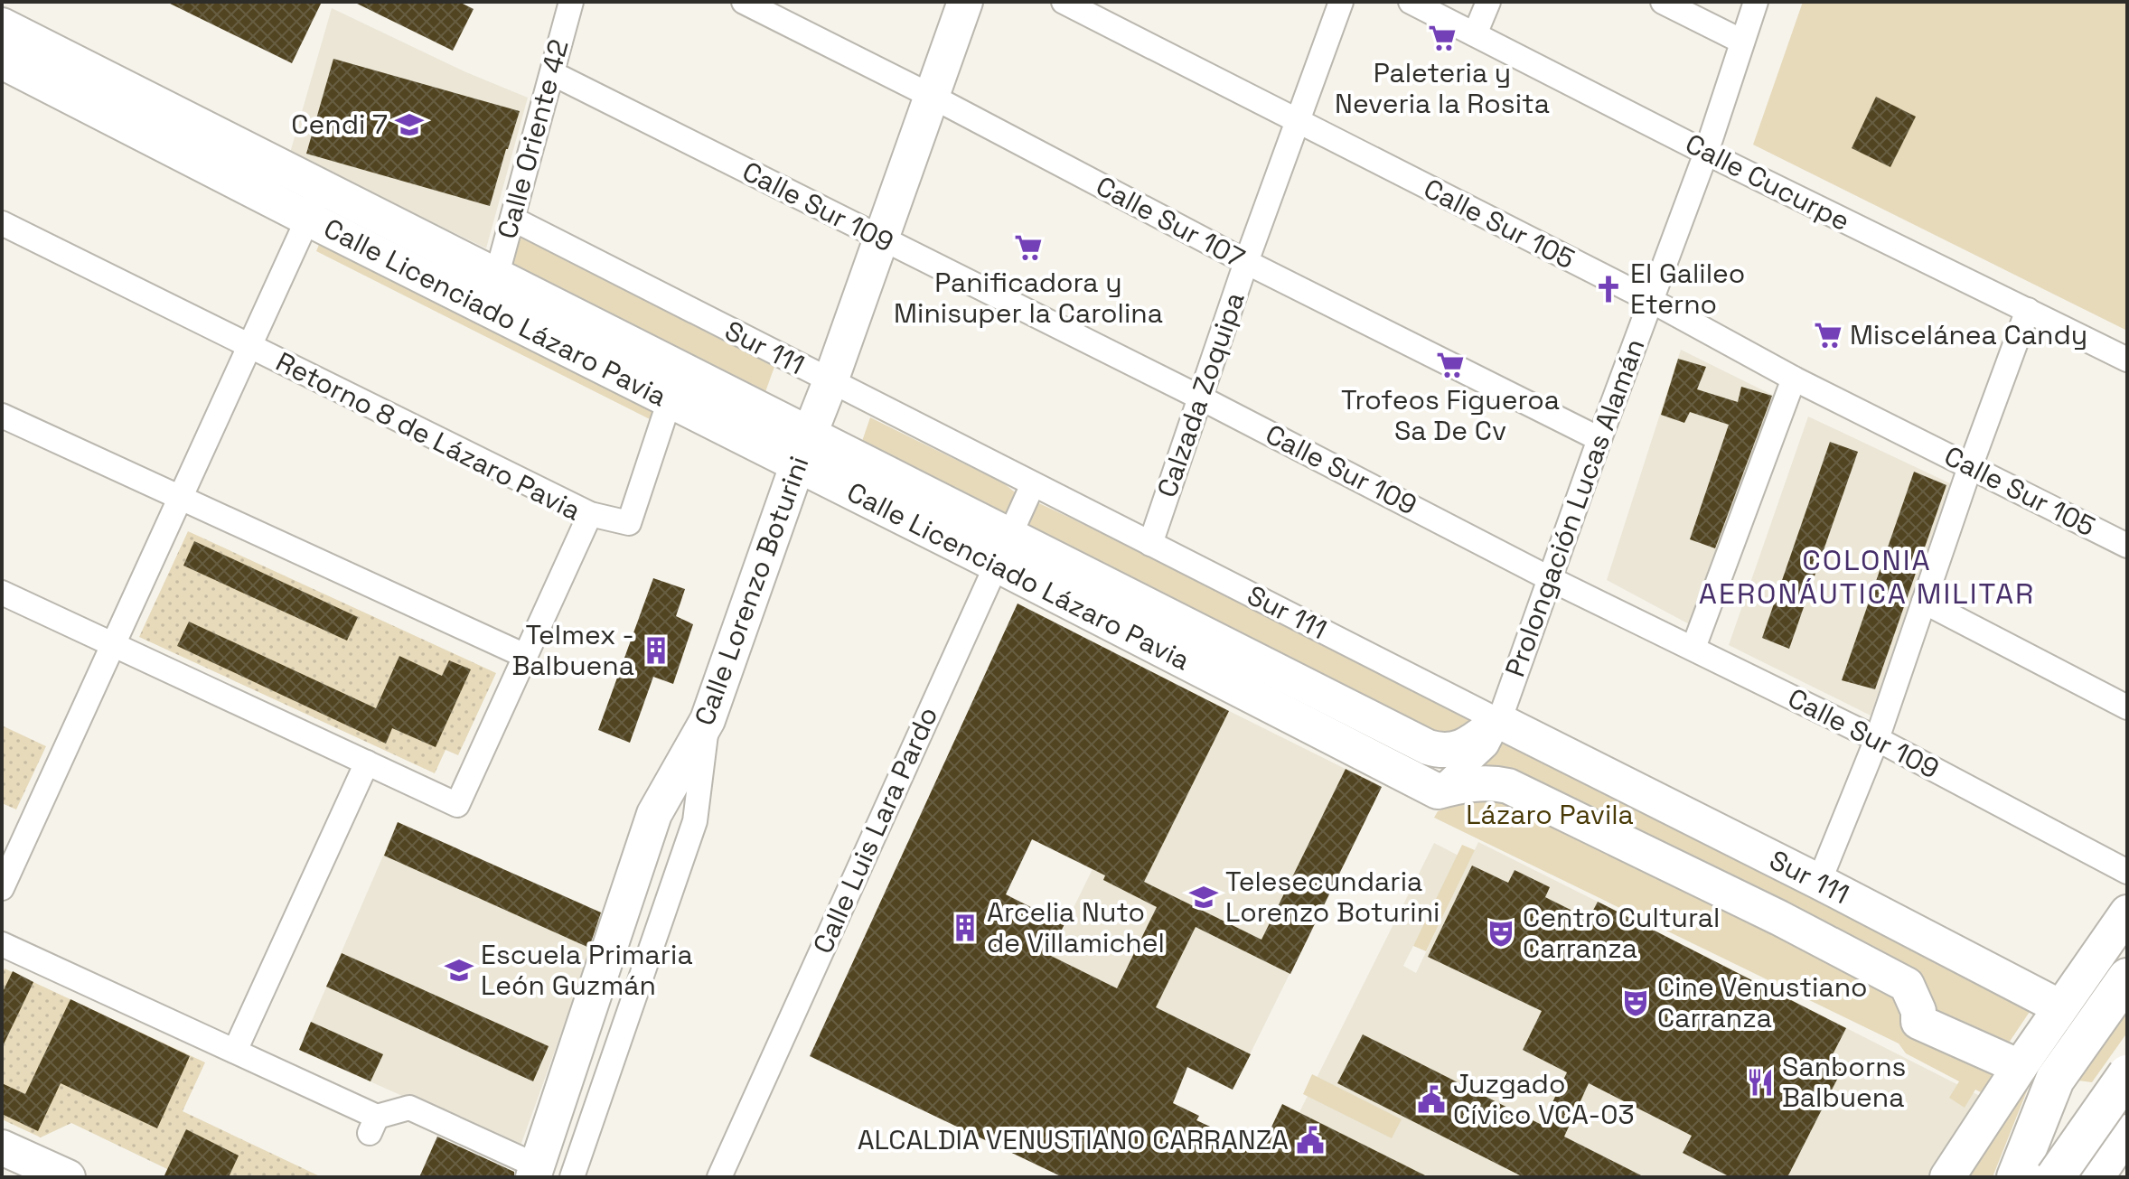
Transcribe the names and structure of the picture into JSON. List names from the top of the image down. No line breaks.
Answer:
{"streets":{"street":["Calle Oriente 42","Calle Cucurpe","Calle Sur 109","Calle Sur 107","Calle Sur 105","Calle Licenciado Lázaro Pavia","Sur 111","Calzada Zoquipa","Retorno 8 de Lázaro Pavia","Prolongación Lucas Alamán","Calle Lorenzo Boturini","Calle Luis Lara Pardo"]},"crossings":[["Calle Oriente 42","Calle Sur 109"],["Calle Oriente 42","Calle Licenciado Lázaro Pavia"],["Calle Oriente 42","Sur 111"],["Calle Cucurpe","Prolongación Lucas Alamán"],["Calle Sur 109","Calzada Zoquipa"],["Calle Sur 109","Prolongación Lucas Alamán"],["Calle Sur 109","Calle Lorenzo Boturini"],["Calle Sur 107","Calzada Zoquipa"],["Calle Sur 107","Prolongación Lucas Alamán"],["Calle Sur 107","Calle Lorenzo Boturini"],["Calle Sur 105","Calzada Zoquipa"],["Calle Sur 105","Prolongación Lucas Alamán"],["Calle Licenciado Lázaro Pavia","Sur 111"],["Calle Licenciado Lázaro Pavia","Retorno 8 de Lázaro Pavia"],["Calle Licenciado Lázaro Pavia","Prolongación Lucas Alamán"],["Calle Licenciado Lázaro Pavia","Calle Lorenzo Boturini"],["Calle Licenciado Lázaro Pavia","Calle Luis Lara Pardo"],["Sur 111","Calzada Zoquipa"],["Sur 111","Prolongación Lucas Alamán"],["Sur 111","Calle Lorenzo Boturini"],["Sur 111","Calle Luis Lara Pardo"]],"districts":["COLONIA AERONÁUTICA MILITAR"],"parks":["Lázaro Pavila"],"places":{"supermarket":["Paleteria y Neveria la Rosita","Panificadora y Minisuper la Carolina","Miscelánea Candy","Trofeos Figueroa Sa De Cv"],"school or university":["Cendi 7","Telesecundaria Lorenzo Boturini","Escuela Primaria León Guzmán"],"church":["El Galileo Eterno"],"building":["Telmex - Balbuena","Arcelia Nuto de Villamichel"],"theatre":["Centro Cultural Carranza","Cine Venustiano Carranza"],"restaurant":["Sanborns Balbuena"],"public building":["Juzgado Cívico VCA-03","ALCALDIA VENUSTIANO CARRANZA"]}}
